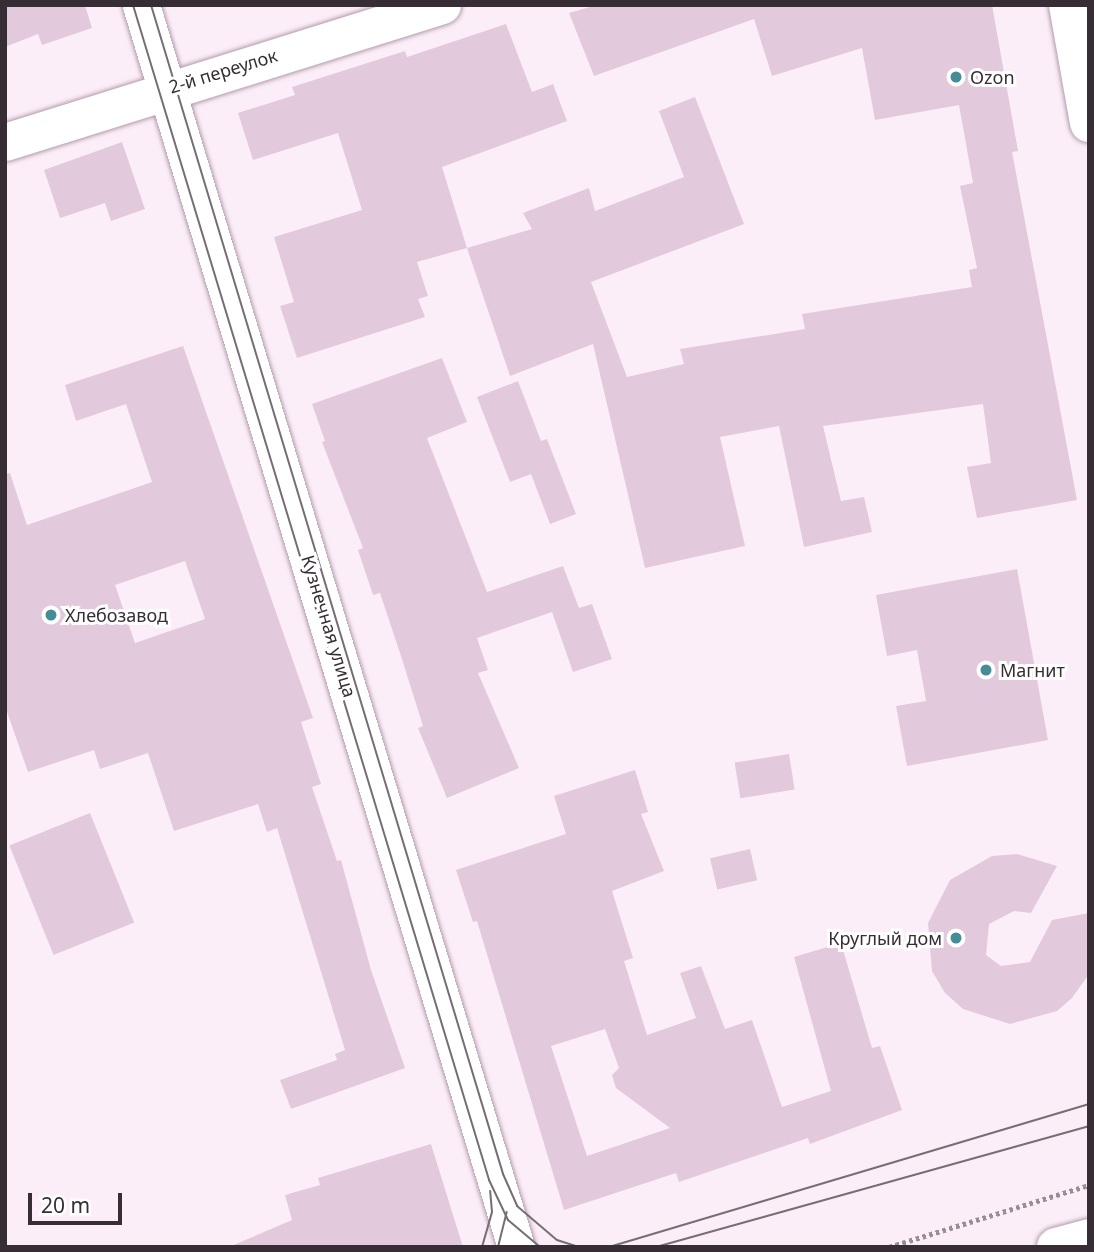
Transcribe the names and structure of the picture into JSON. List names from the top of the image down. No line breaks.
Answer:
{"streets":{"street":["2-й переулок","Кузнечная улица"]},"crossings":[["2-й переулок","Кузнечная улица"]],"places":["Ozon","Хлебозавод","Магнит","Круглый дом"],"scale_bar":"20 m"}
